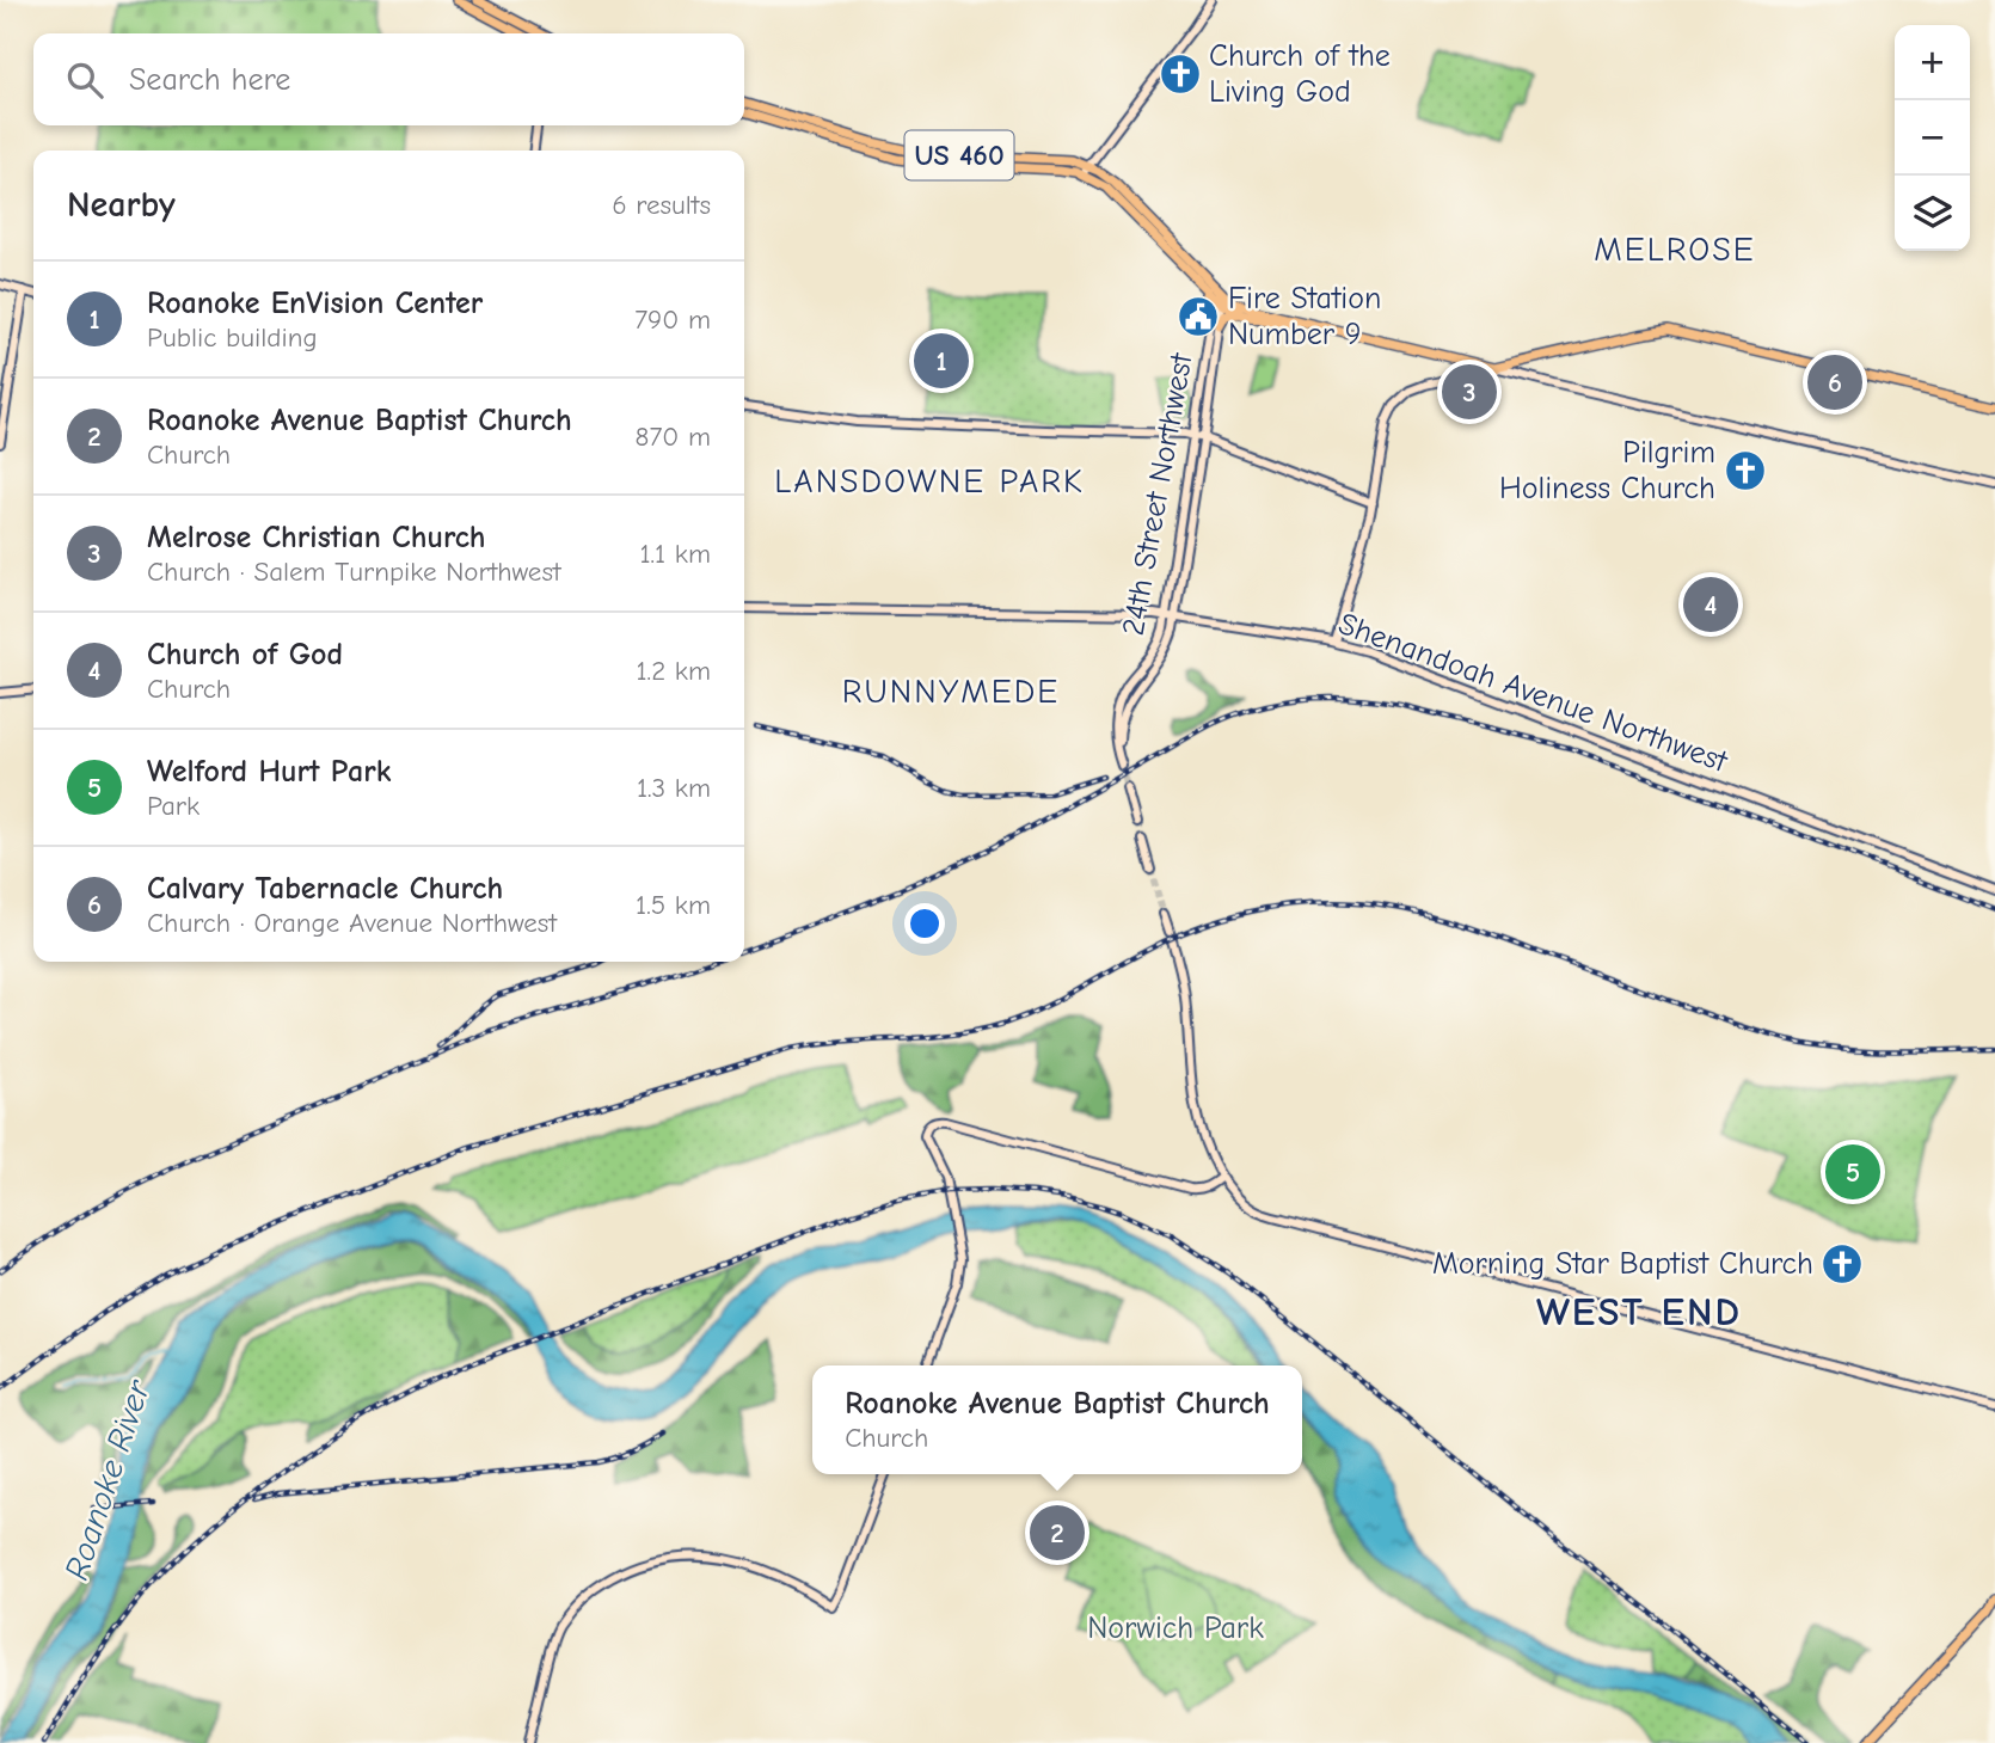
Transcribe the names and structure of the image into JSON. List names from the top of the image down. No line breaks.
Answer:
{"streets":{"main road":["US 460"],"street":["24th Street Northwest","Shenandoah Avenue Northwest"]},"crossings":[["US 460","24th Street Northwest"],["24th Street Northwest","Shenandoah Avenue Northwest"]],"districts":["MELROSE","LANSDOWNE PARK","RUNNYMEDE","WEST END"],"water":["Roanoke River"],"parks":["Norwich Park"],"places":{"church":["Church of the Living God","Pilgrim Holiness Church","Morning Star Baptist Church"],"public building":["Fire Station Number 9"]},"page":{"map_buttons":["+","−"],"search":"Search here","heading":["Nearby","6 results"],"list":[{"mark":"1","name":"Roanoke EnVision Center","note":"Public building","value":"790 m"},{"mark":"2","name":"Roanoke Avenue Baptist Church","note":"Church","value":"870 m"},{"mark":"3","name":"Melrose Christian Church","note":"Church · Salem Turnpike Northwest","value":"1.1 km"},{"mark":"4","name":"Church of God","note":"Church","value":"1.2 km"},{"mark":"5","name":"Welford Hurt Park","note":"Park","value":"1.3 km"},{"mark":"6","name":"Calvary Tabernacle Church","note":"Church · Orange Avenue Northwest","value":"1.5 km"}],"pins":["1","6","3","4","5","2"],"popup":["Roanoke Avenue Baptist Church","Church"]}}
